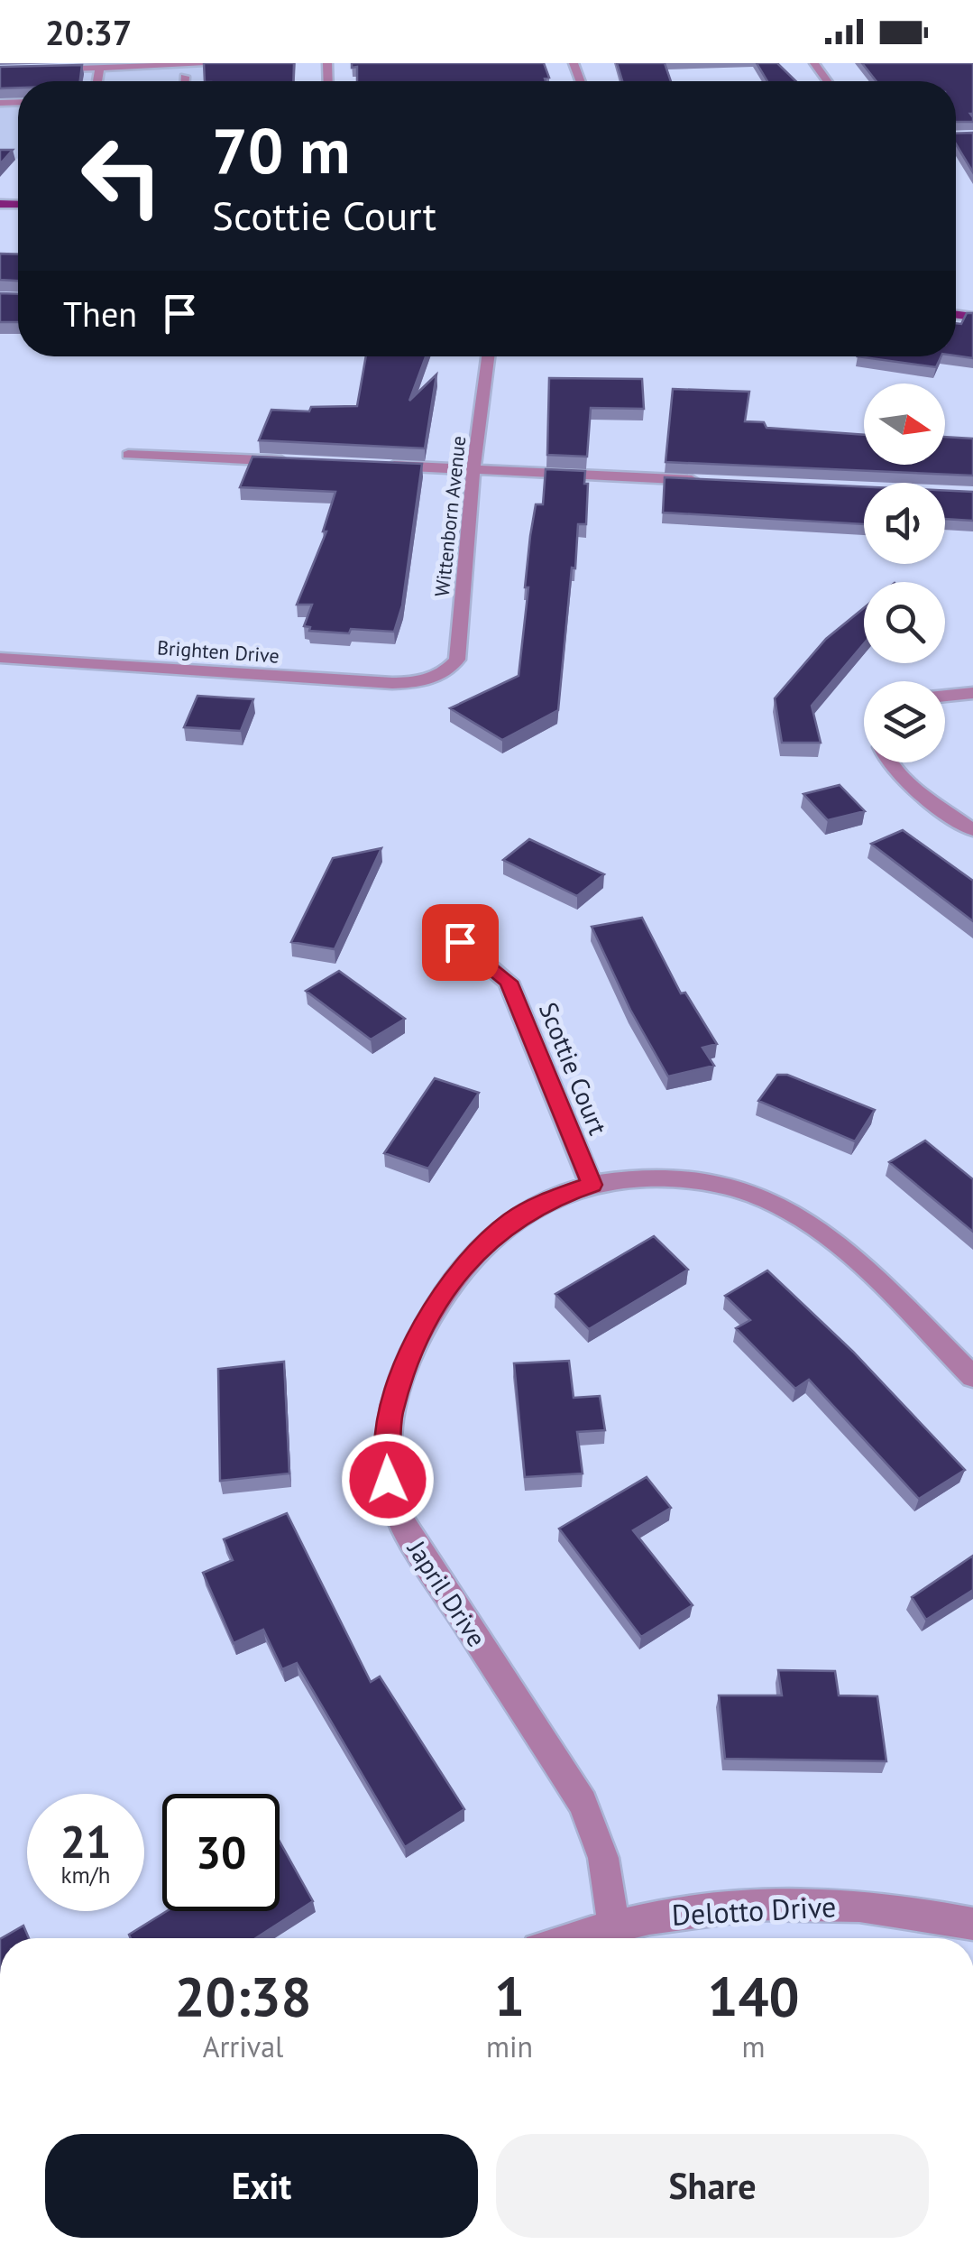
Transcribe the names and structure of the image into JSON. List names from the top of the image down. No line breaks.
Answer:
{"streets":{"street":["Wittenborn Avenue","Brighten Drive","Scottie Court","Japril Drive","Delotto Drive"]},"crossings":[["Wittenborn Avenue","Brighten Drive"],["Scottie Court","Japril Drive"],["Japril Drive","Delotto Drive"]],"north":"right","page":{"status":"20:37","turn":["70 m","Scottie Court"],"then":"Then","speed":"21 km/h","limit":"30","eta":["20:38","Arrival","1","min","140","m"],"buttons":["Exit","Share"]}}
